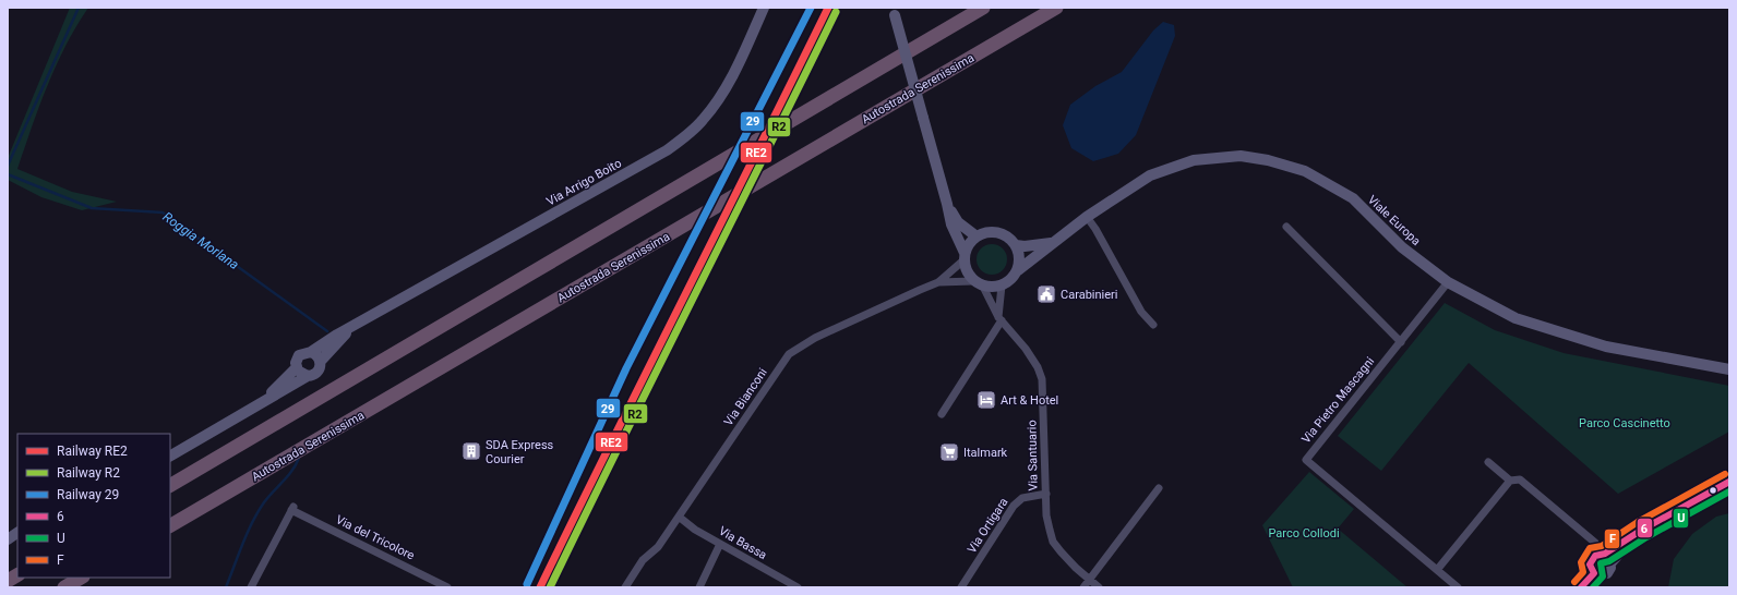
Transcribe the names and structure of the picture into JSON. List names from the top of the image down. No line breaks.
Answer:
{"streets":{"highway":["Autostrada Serenissima"],"street":["Via Arrigo Boito","Viale Europa","Via Bianconi","Via Pietro Mascagni","Via Santuario","Via Ortigara","Via del Tricolore","Via Bassa"]},"crossings":[["Viale Europa","Via Bianconi"],["Viale Europa","Via Pietro Mascagni"],["Viale Europa","Via Santuario"],["Via Bianconi","Via Santuario"],["Via Bianconi","Via Bassa"],["Via Santuario","Via Ortigara"]],"water":["Roggia Morlana"],"parks":["Parco Cascinetto","Parco Collodi"],"places":{"public building":["Carabinieri"],"hotel":["Art & Hotel"],"building":["SDA Express Courier"],"supermarket":["Italmark"]},"lines":["rail line RE2","rail line 29","rail line R2","transit line F","transit line 6","transit line U"],"legend":["Railway RE2","Railway R2","Railway 29","6","U","F"]}
